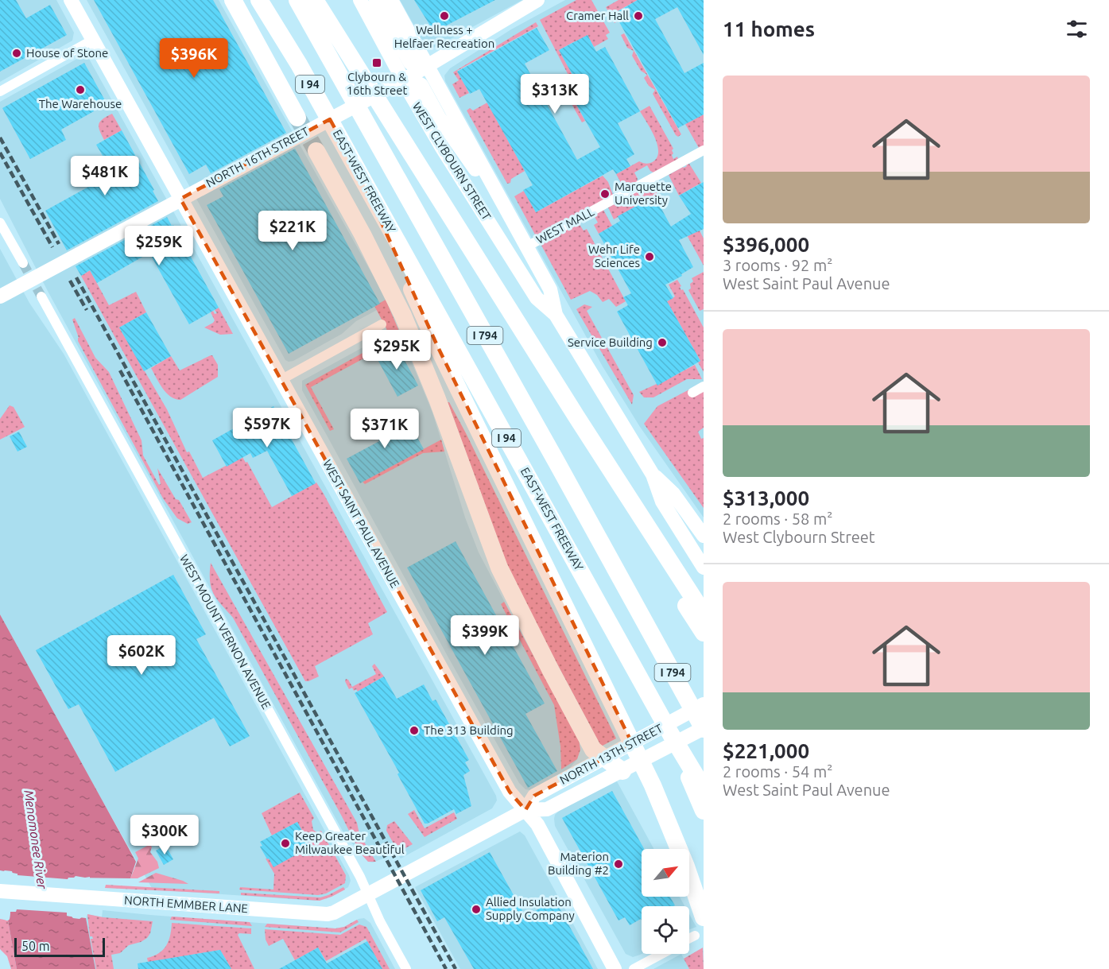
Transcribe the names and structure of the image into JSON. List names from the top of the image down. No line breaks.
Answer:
{"streets":{"highway":["I 94","EAST-WEST FREEWAY","I 794"],"street":["NORTH 16TH STREET","WEST CLYBOURN STREET","WEST MALL","WEST SAINT PAUL AVENUE","WEST MOUNT VERNON AVENUE","NORTH 13TH STREET","NORTH EMMBER LANE"]},"crossings":[["I 94","EAST-WEST FREEWAY"],["NORTH 16TH STREET","WEST CLYBOURN STREET"],["WEST CLYBOURN STREET","WEST MALL"],["I 794","NORTH 13TH STREET"],["WEST SAINT PAUL AVENUE","NORTH 13TH STREET"],["WEST MOUNT VERNON AVENUE","NORTH 13TH STREET"],["WEST MOUNT VERNON AVENUE","NORTH EMMBER LANE"],["NORTH 13TH STREET","NORTH EMMBER LANE"]],"water":["Menomonee River"],"places":{"other":["Wellness + Helfaer Recreation","Cramer Hall","House of Stone","The Warehouse","Marquette University","Wehr Life Sciences","Service Building","The 313 Building","Keep Greater Milwaukee Beautiful","Materion Building #2","Allied Insulation Supply Company"],"transit":["Clybourn & 16th Street"]},"scale_bar":"50 m","north":"top right","page":{"heading":"11 homes","price":["$396K","$313K","$481K","$221K","$259K","$295K","$597K","$371K","$399K","$602K","$300K"],"list":[{"name":"$396,000","note":"3 rooms · 92 m² · West Saint Paul Avenue"},{"name":"$313,000","note":"2 rooms · 58 m² · West Clybourn Street"},{"name":"$221,000","note":"2 rooms · 54 m² · West Saint Paul Avenue"}],"scale":"50 m"}}
